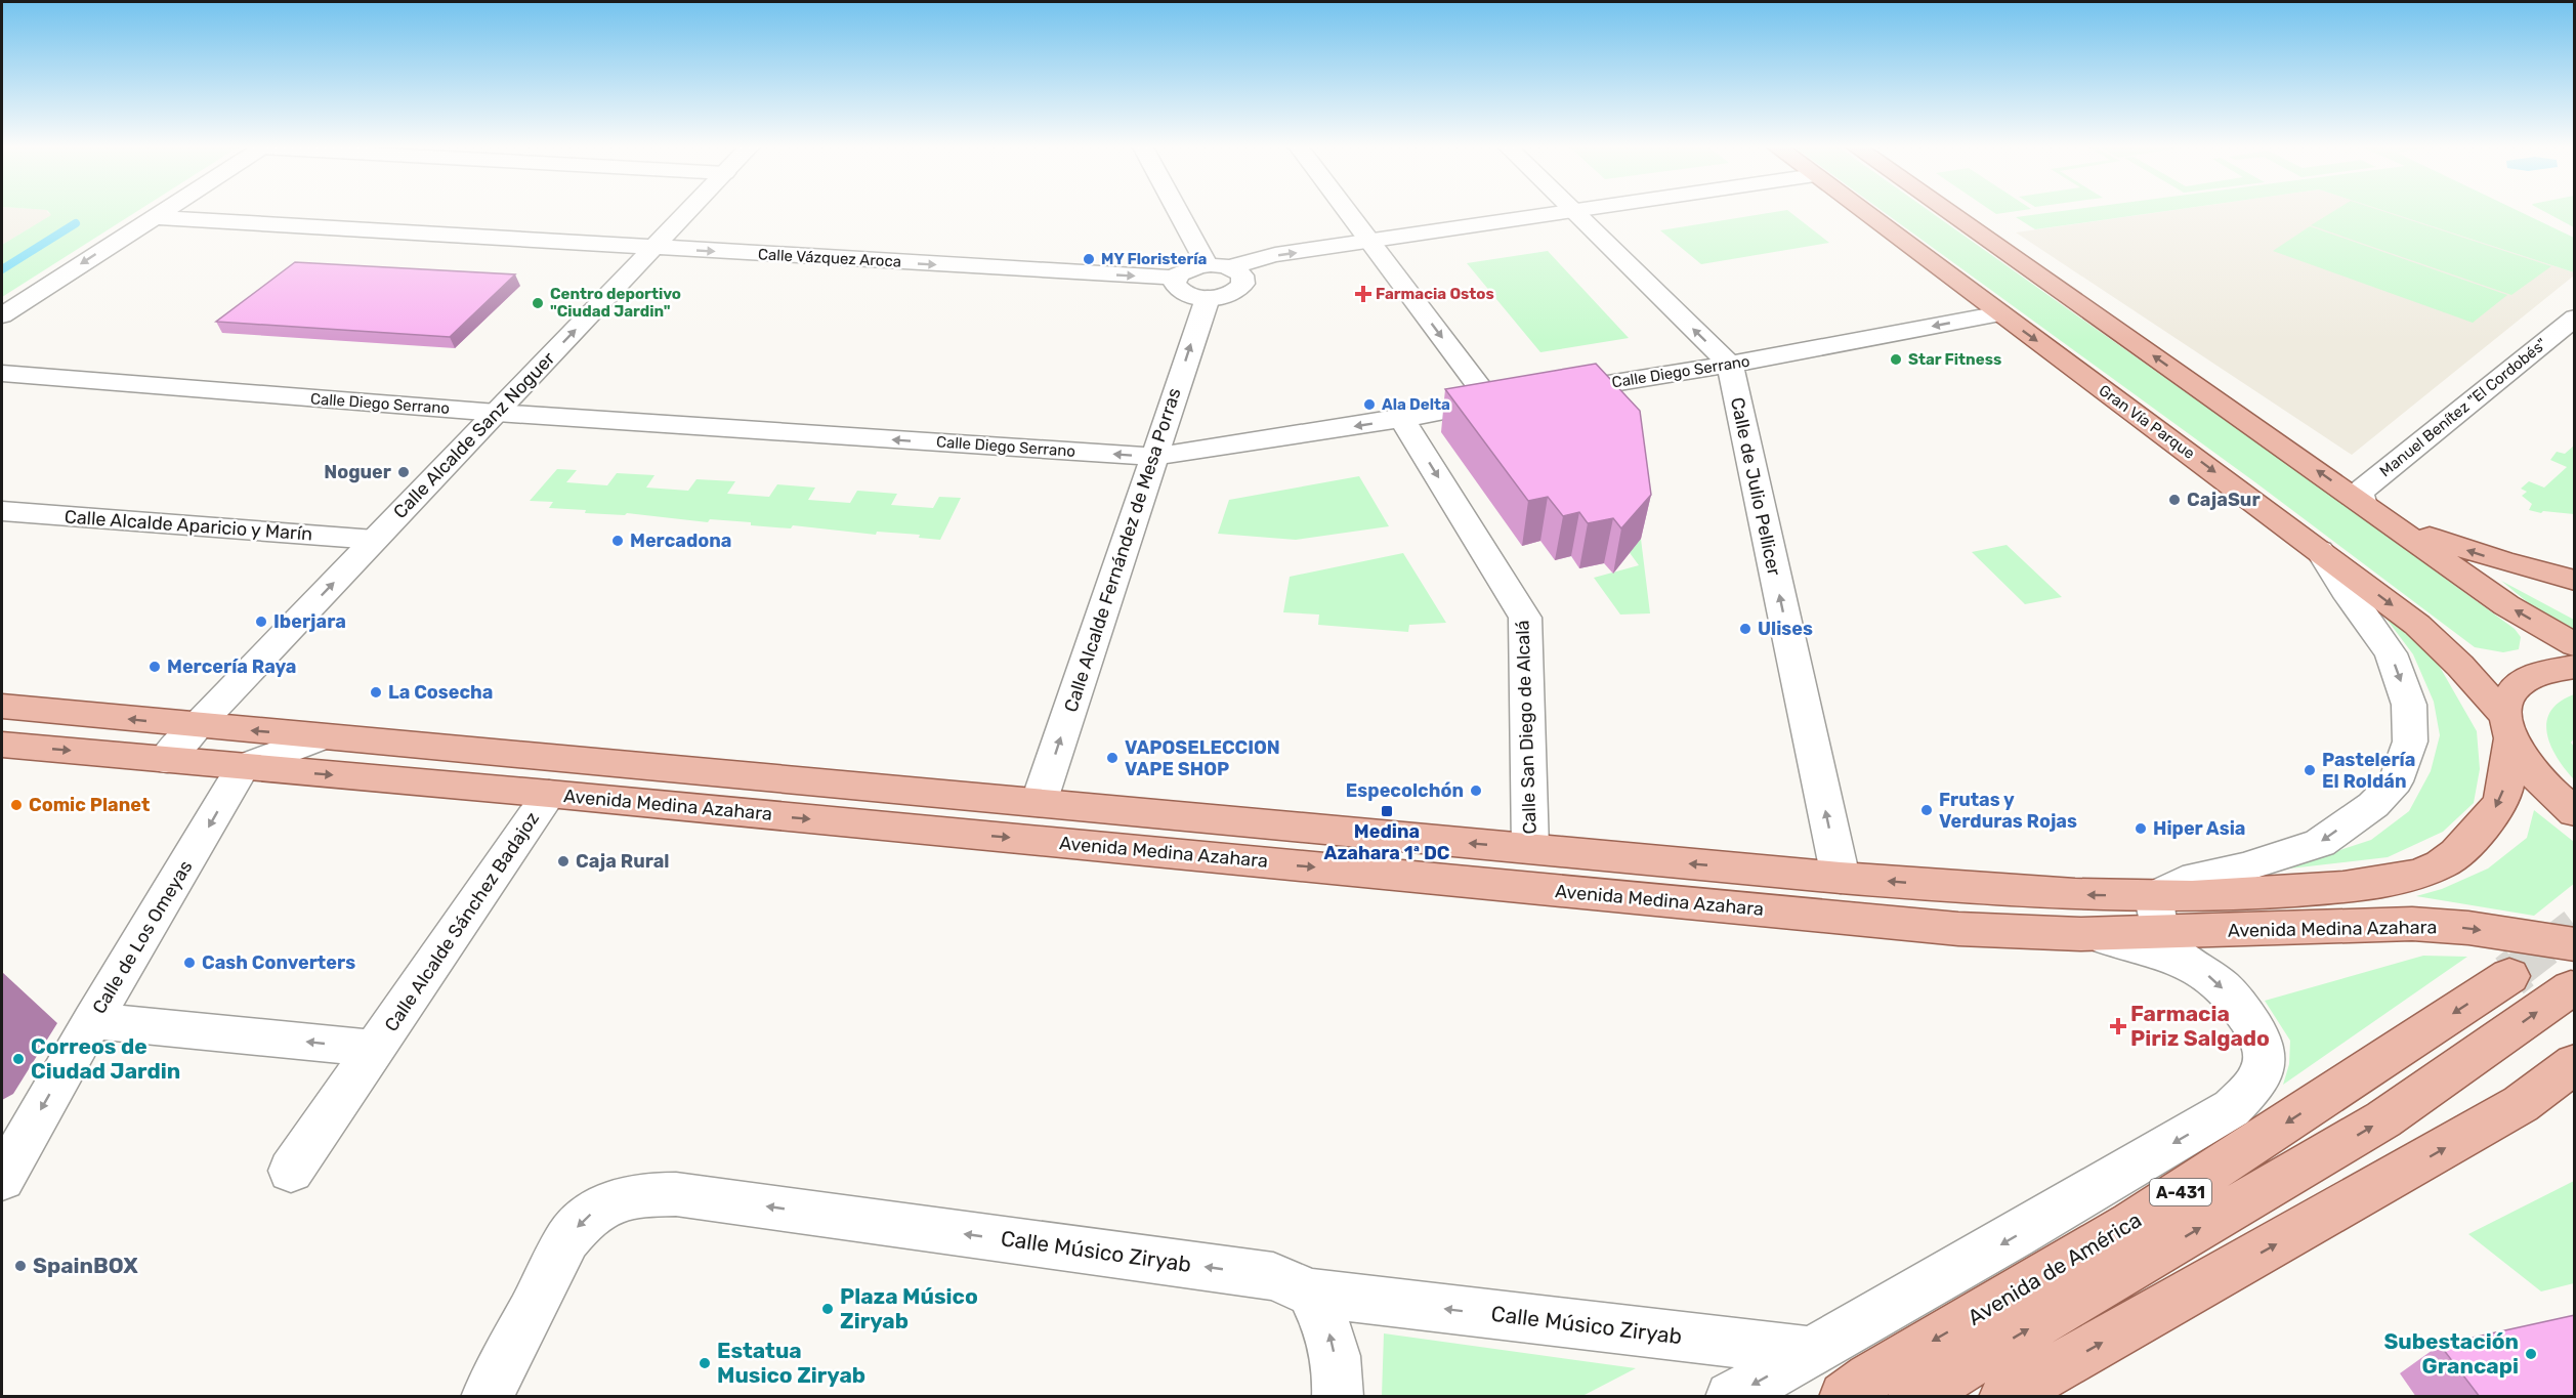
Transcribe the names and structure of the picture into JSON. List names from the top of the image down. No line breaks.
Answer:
{"streets":{"main road":["Gran Vía Parque","Avenida Medina Azahara","A-431","Avenida de América"],"street":["Calle Vázquez Aroca","Calle Diego Serrano","Manuel Benítez \"El Cordobés\"","Calle Alcalde Sanz Noguer","Calle de Julio Pellicer","Calle Alcalde Aparicio y Marín","Calle Alcalde Fernández de Mesa Porras","Calle San Diego de Alcalá","Calle Alcalde Sánchez Badajoz","Calle de Los Omeyas","Calle Músico Ziryab"]},"crossings":[["Calle Vázquez Aroca","Calle Alcalde Sanz Noguer"],["Calle Diego Serrano","Gran Vía Parque"],["Calle Diego Serrano","Calle Alcalde Sanz Noguer"],["Calle Diego Serrano","Calle de Julio Pellicer"],["Calle Diego Serrano","Calle Alcalde Fernández de Mesa Porras"],["Calle Diego Serrano","Calle San Diego de Alcalá"],["Gran Vía Parque","Avenida Medina Azahara"],["Calle Alcalde Sanz Noguer","Calle Alcalde Aparicio y Marín"],["Calle Alcalde Sanz Noguer","Avenida Medina Azahara"],["Calle de Julio Pellicer","Avenida Medina Azahara"],["Calle Alcalde Fernández de Mesa Porras","Avenida Medina Azahara"],["Calle San Diego de Alcalá","Avenida Medina Azahara"],["Avenida Medina Azahara","Calle Alcalde Sánchez Badajoz"],["Avenida Medina Azahara","Calle de Los Omeyas"],["Calle Alcalde Sánchez Badajoz","Calle de Los Omeyas"]],"one_way":["Calle Vázquez Aroca","Calle Alcalde Sanz Noguer","Calle de Julio Pellicer","Calle Alcalde Fernández de Mesa Porras","Calle San Diego de Alcalá","Calle Alcalde Sánchez Badajoz","Calle de Los Omeyas","Calle Músico Ziryab"],"places":{"other":["MY Floristería","Centro deportivo \"Ciudad Jardin\"","Star Fitness","Ala Delta","Noguer","CajaSur","Mercadona","Iberjara","Ulises","Mercería Raya","La Cosecha","VAPOSELECCION VAPE SHOP","Pastelería El Roldán","Especolchón","Comic Planet","Frutas y Verduras Rojas","Hiper Asia","Caja Rural","Cash Converters","Correos de Ciudad Jardin","SpainBOX","Plaza Músico Ziryab","Subestación Grancapi","Estatua Musico Ziryab"],"health":["Farmacia Ostos","Farmacia Piriz Salgado"],"transit":["Medina Azahara 1ª DC"]}}
